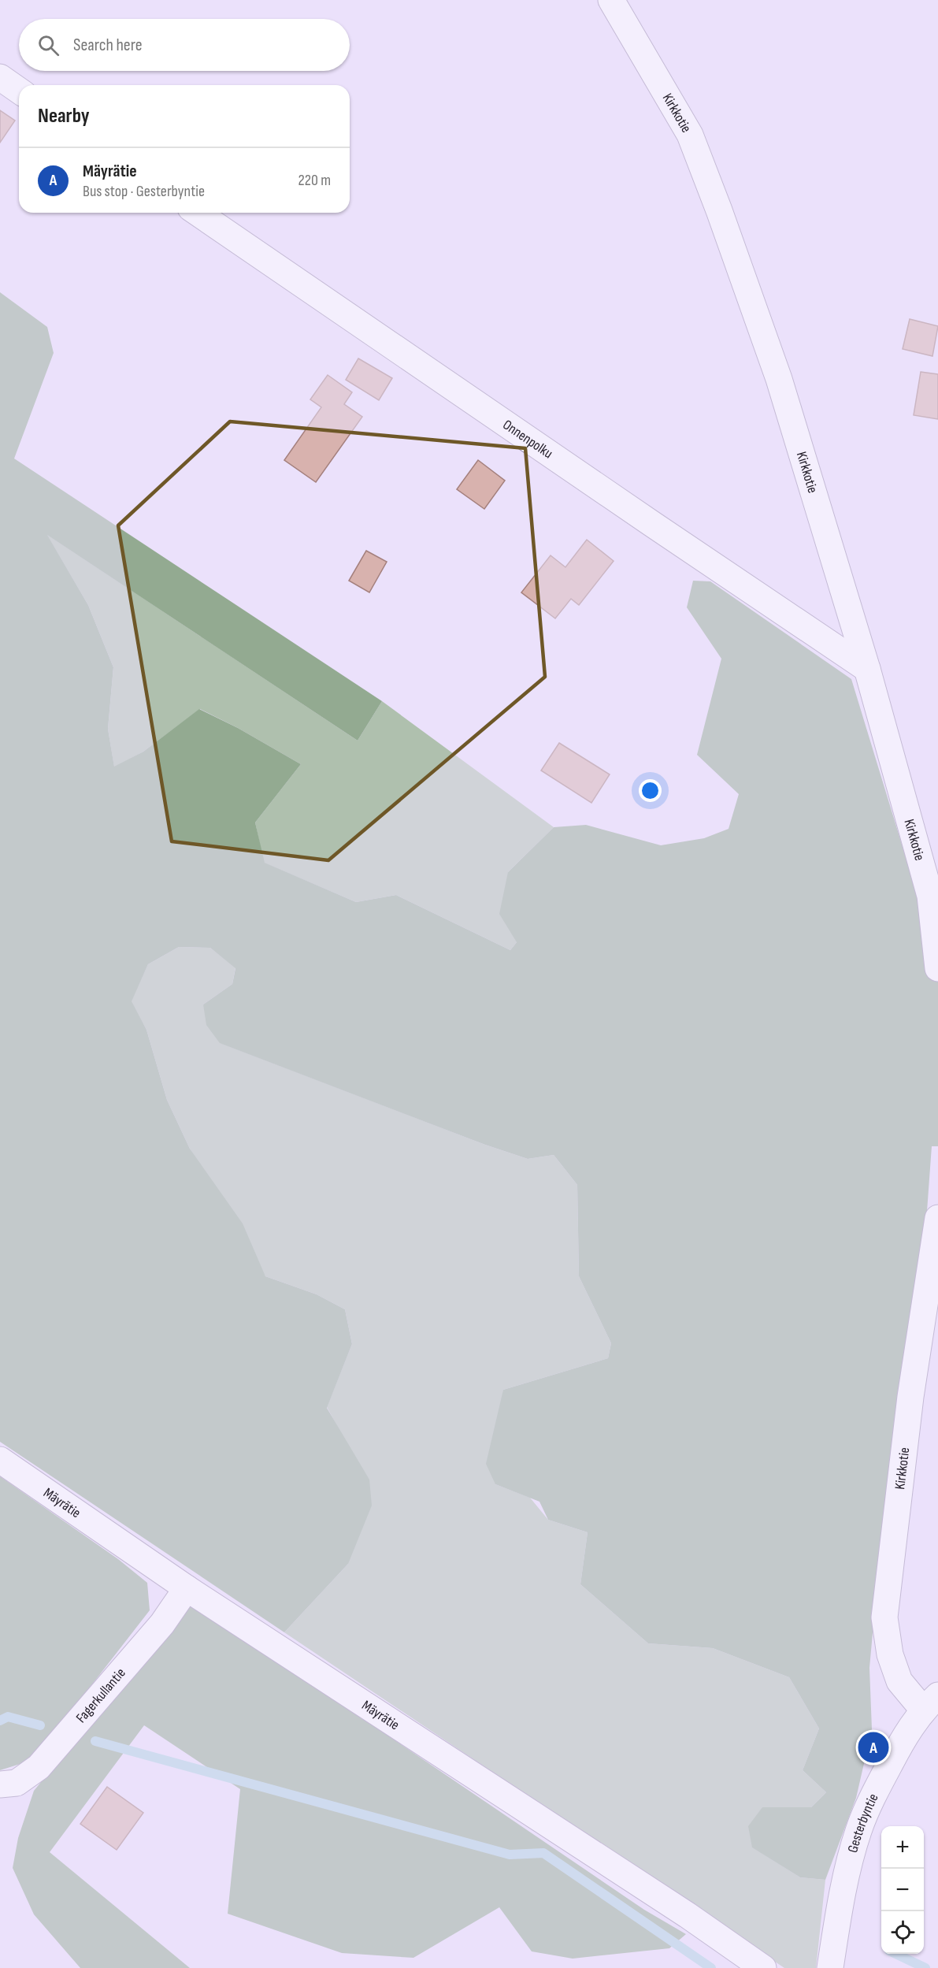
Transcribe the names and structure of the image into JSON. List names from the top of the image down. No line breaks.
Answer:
{"streets":{"street":["Kirkkotie","Onnenpolku","Mäyrätie","Fagerkullantie","Gesterbyntie"]},"crossings":[["Kirkkotie","Onnenpolku"],["Kirkkotie","Gesterbyntie"],["Mäyrätie","Fagerkullantie"]],"page":{"search":"Search here","heading":"Nearby","list":[{"mark":"A","name":"Mäyrätie","note":"Bus stop · Gesterbyntie","value":"220 m"}],"pins":"A","map_buttons":["+","−"]}}
